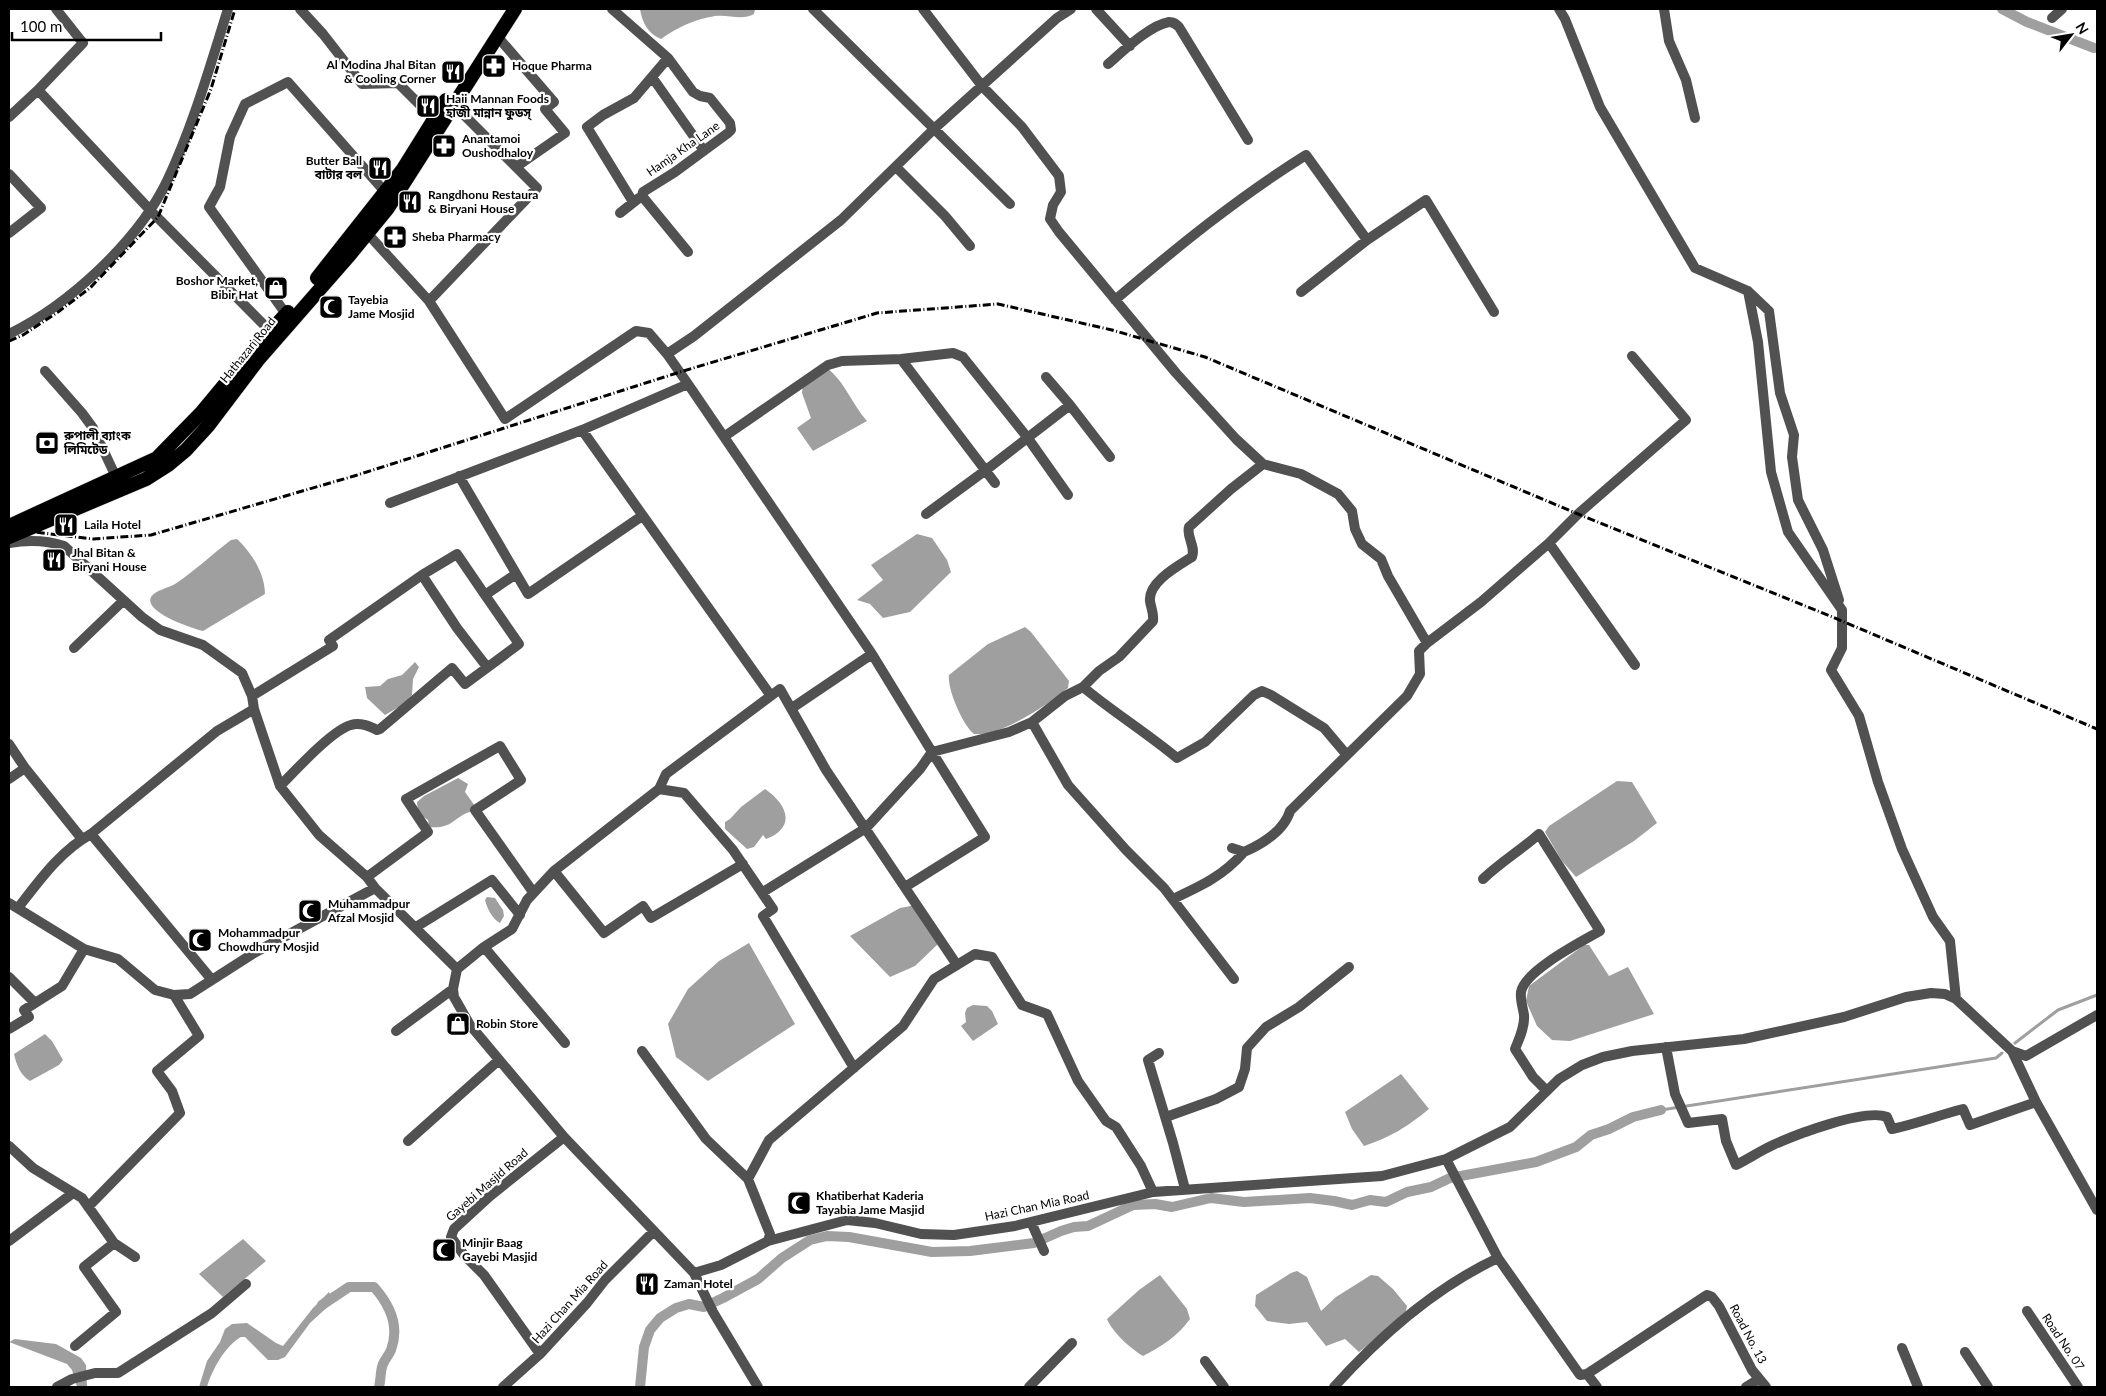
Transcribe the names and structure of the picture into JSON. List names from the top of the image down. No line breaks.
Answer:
{"streets":{"highway":["Hathazari Road"],"street":["Hamja Kha Lane","Gayebi Masjid Road","Hazi Chan Mia Road","Road No. 13","Road No. 07"]},"crossings":[["Gayebi Masjid Road","Hazi Chan Mia Road"]],"places":{"pharmacy":["Hoque Pharma","Anantamoi Oushodhaloy","Sheba Pharmacy"],"restaurant":["Al Modina Jhal Bitan & Cooling Corner","Haji Mannan Foods হাজী মান্নান ফুডস্","Butter Ball বাটার বল","Rangdhonu Restaura & Biryani House","Laila Hotel","Jhal Bitan & Biryani House","Zaman Hotel"],"shop":["Boshor Market, Bibir Hat","Robin Store"],"mosque":["Tayebia Jame Mosjid","Muhammadpur Afzal Mosjid","Mohammadpur Chowdhury Mosjid","Khatiberhat Kaderia Tayabia Jame Masjid","Minjir Baag Gayebi Masjid"],"bank":["রুপালী ব্যাংক লিমিটেড"]},"scale_bar":"100 m","north":"top right"}
